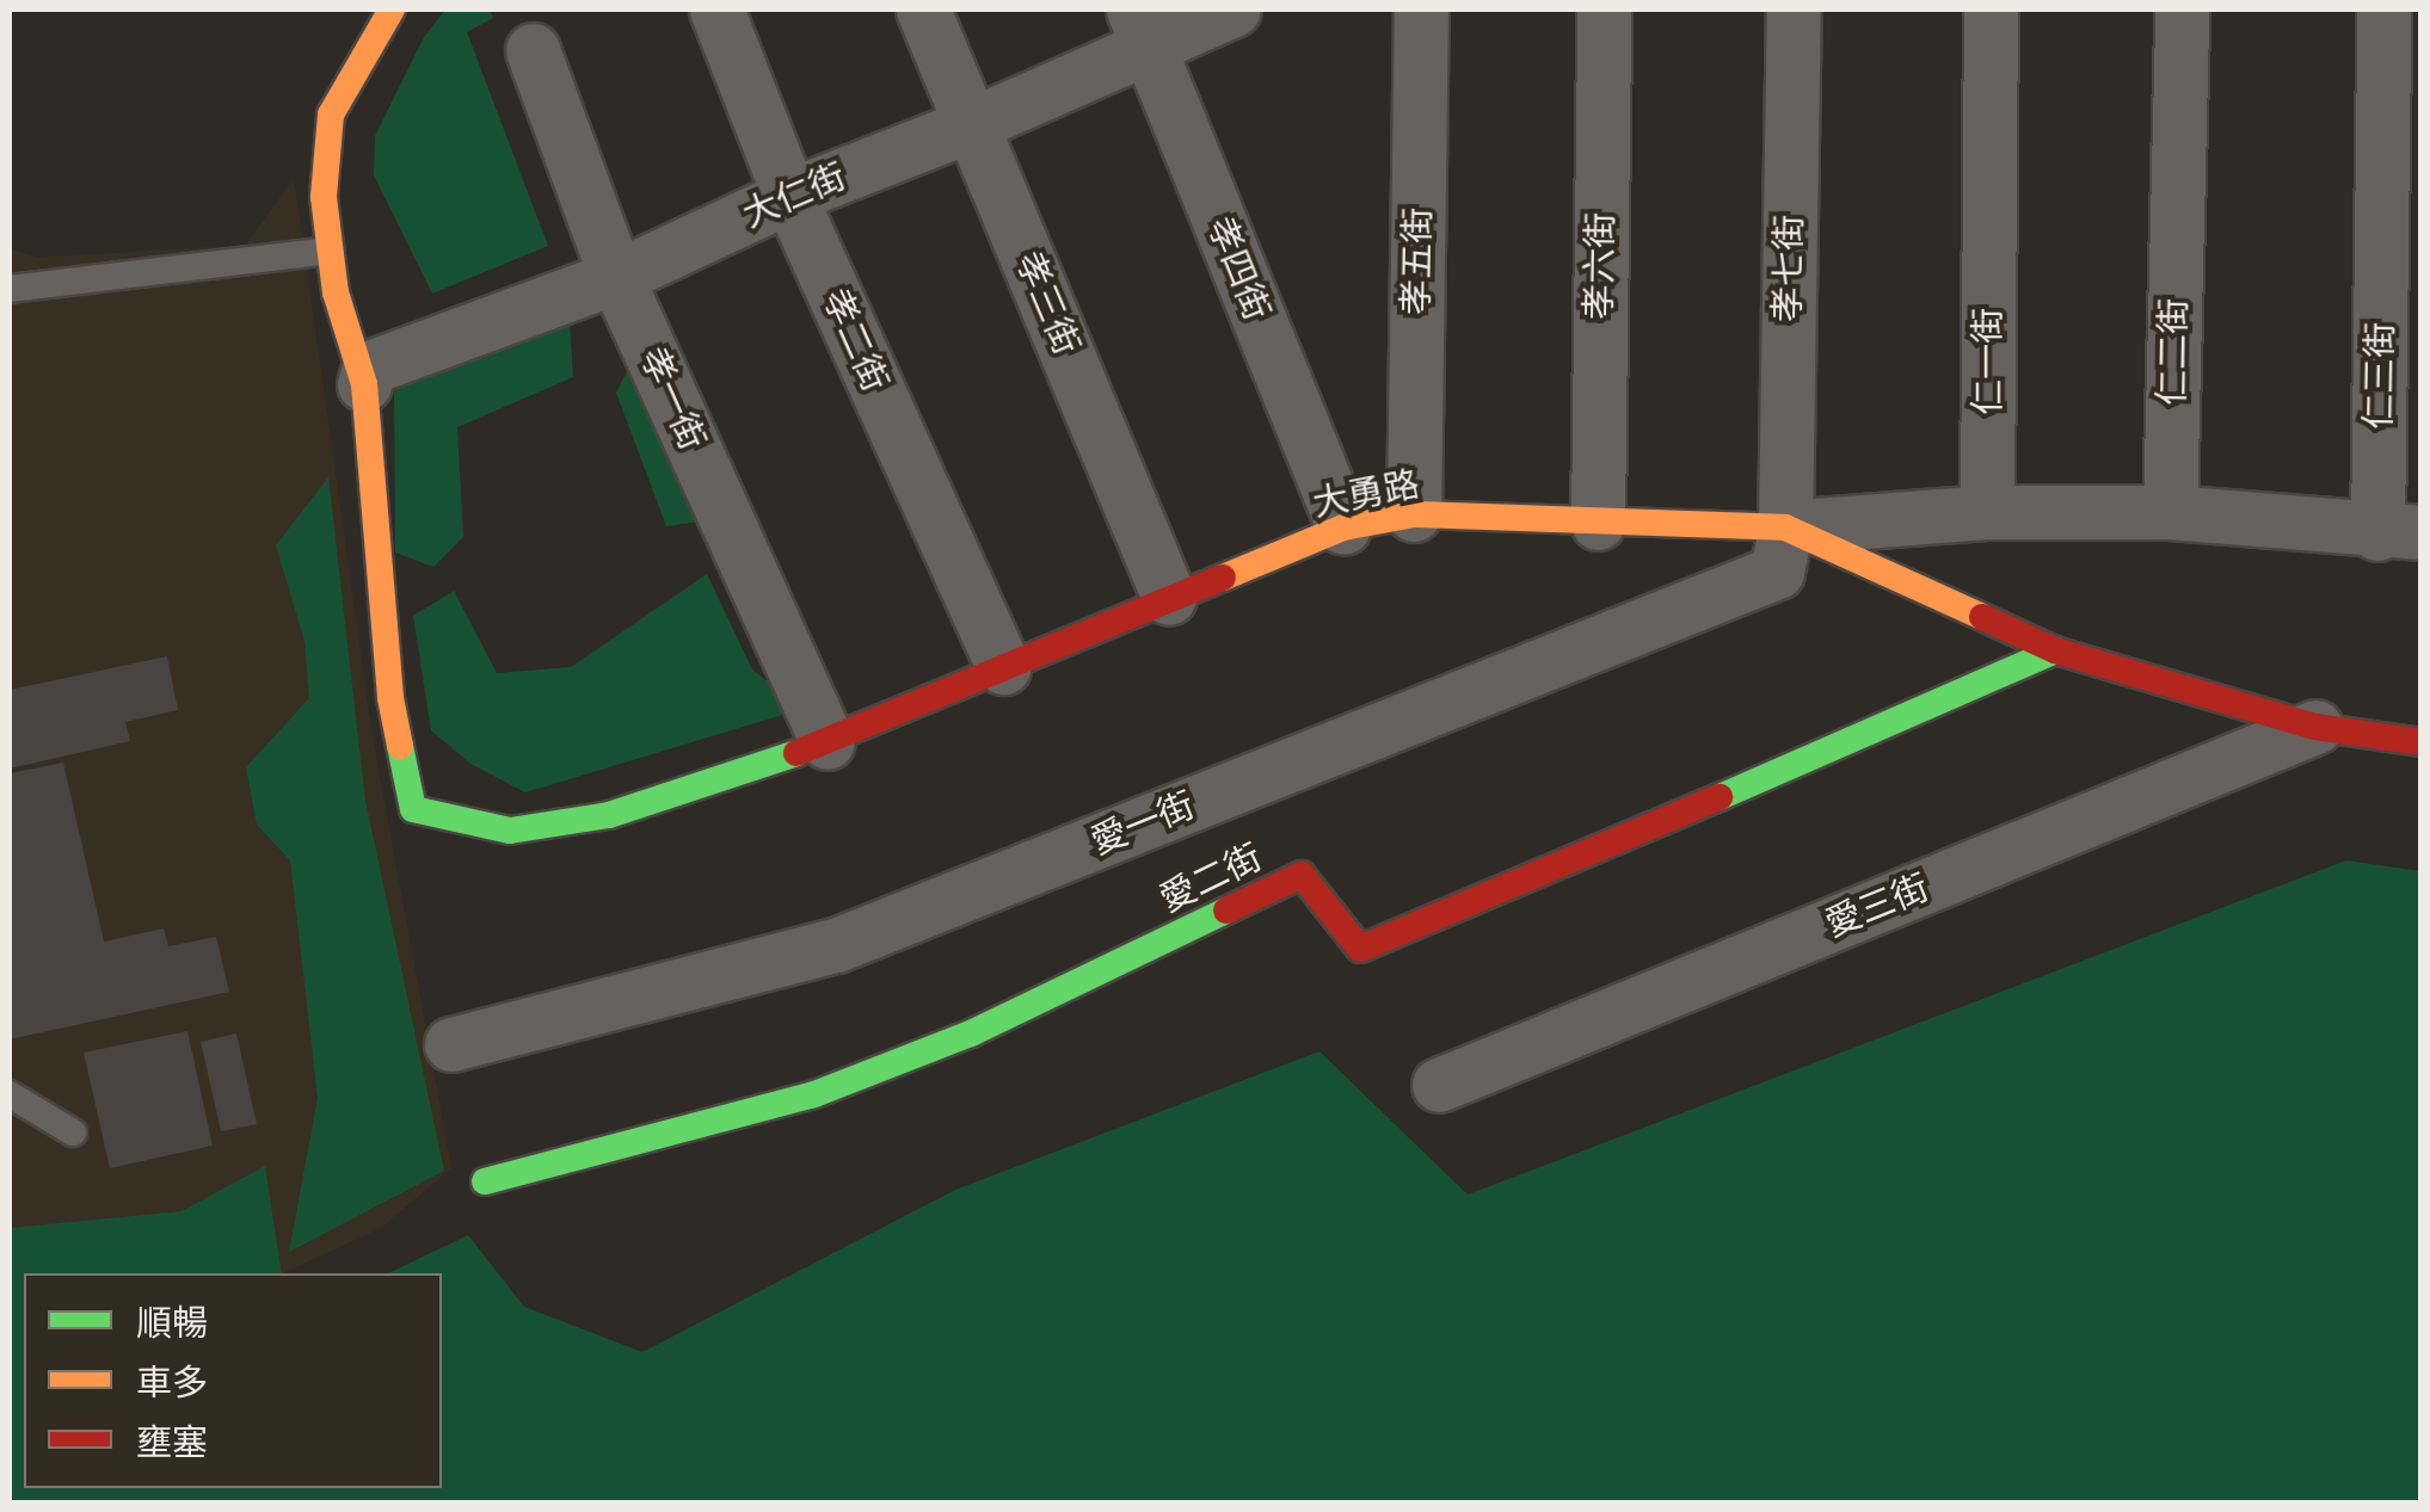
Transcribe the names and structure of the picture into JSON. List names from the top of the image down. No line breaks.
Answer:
{"streets":{"street":["大仁街","孝五街","孝六街","孝四街","孝七街","孝三街","孝二街","仁二街","仁一街","仁三街","孝一街","大勇路","愛一街","愛二街","愛三街"]},"crossings":[["大仁街","孝四街"],["大仁街","孝三街"],["大仁街","孝二街"],["大仁街","孝一街"],["大仁街","大勇路"],["孝五街","大勇路"],["孝六街","大勇路"],["孝四街","大勇路"],["孝七街","大勇路"],["孝七街","愛一街"],["孝三街","大勇路"],["孝二街","大勇路"],["仁二街","仁三街"],["孝一街","大勇路"],["大勇路","愛一街"],["大勇路","愛二街"],["大勇路","愛三街"]],"legend":["順暢","車多","壅塞"]}
